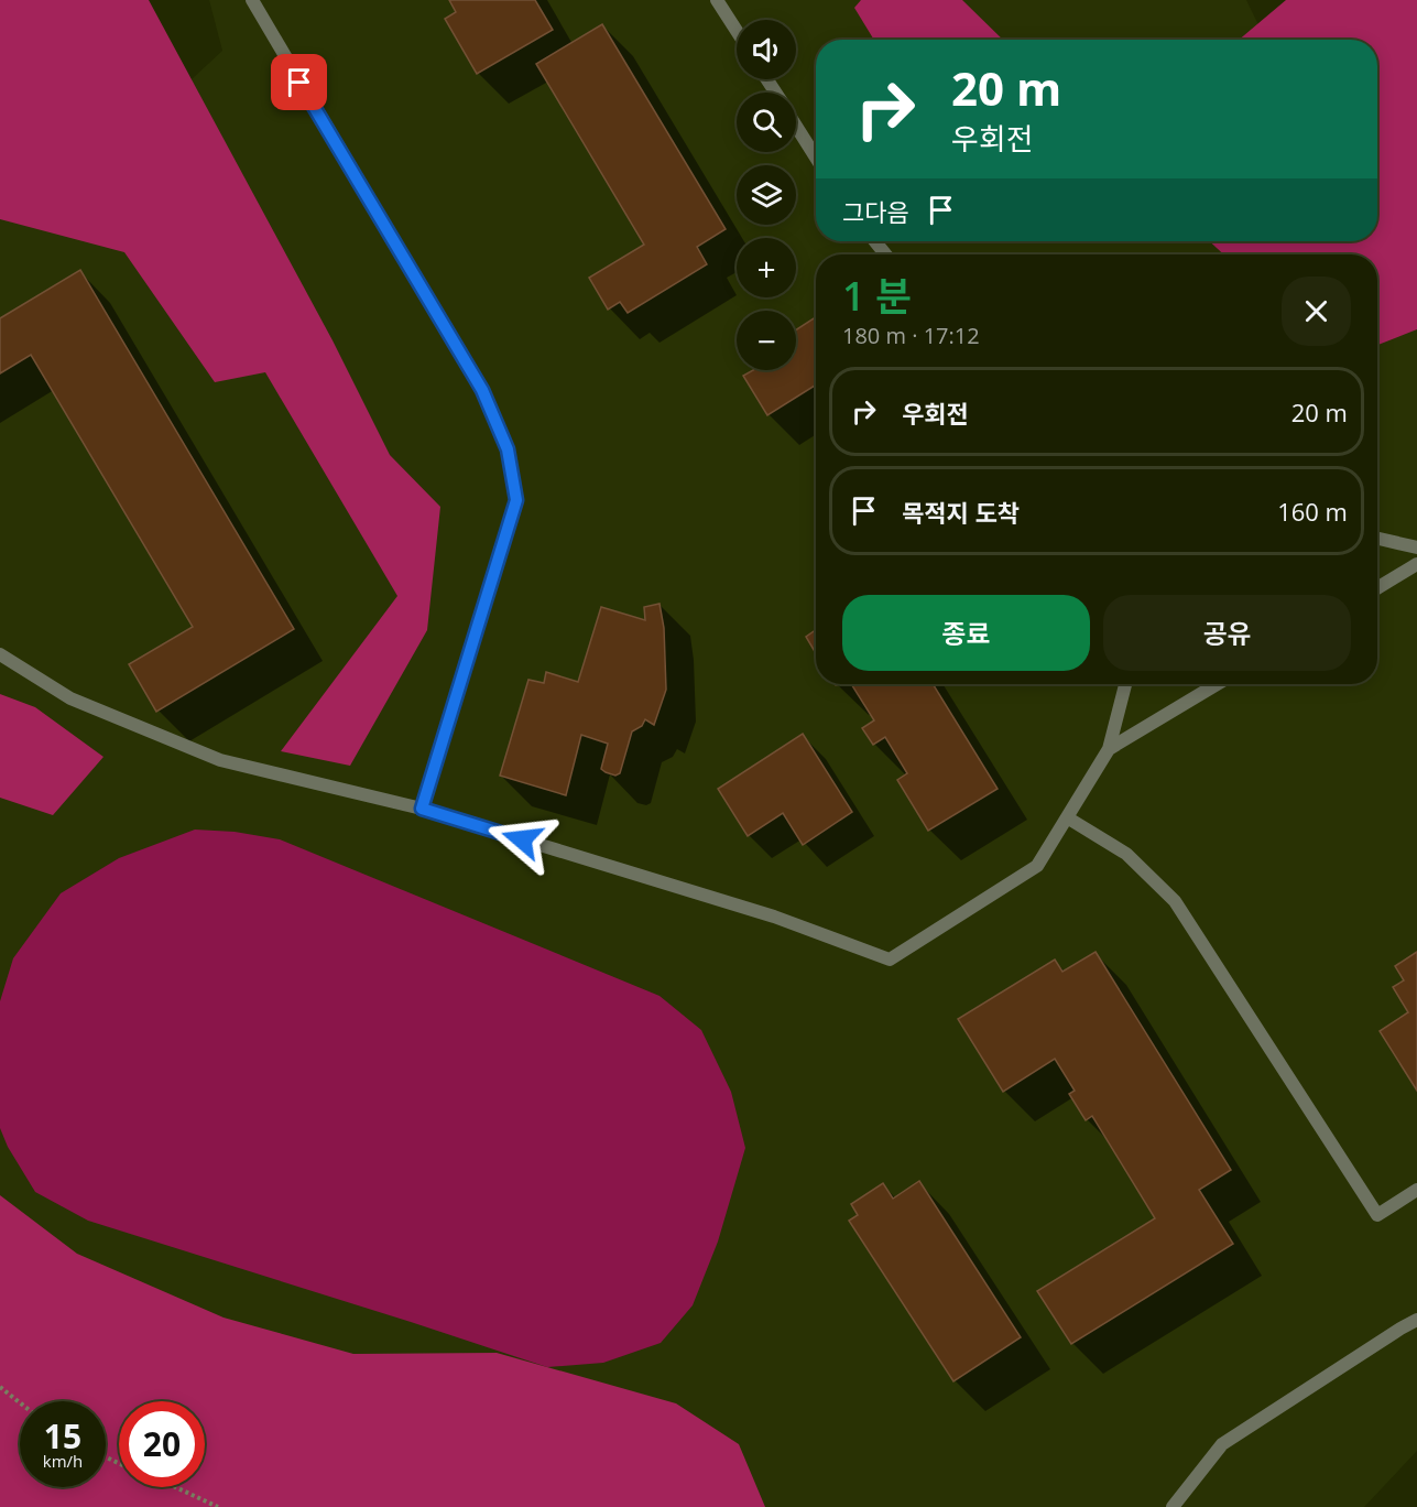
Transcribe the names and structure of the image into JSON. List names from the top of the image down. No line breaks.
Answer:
{"page":{"map_buttons":["+","−"],"turn":["20 m","우회전"],"then":"그다음","heading":["1 분","180 m · 17:12"],"list":[{"name":"우회전","value":"20 m"},{"name":"목적지 도착","value":"160 m"}],"buttons":["종료","공유"],"speed":"15 km/h","limit":"20"}}
